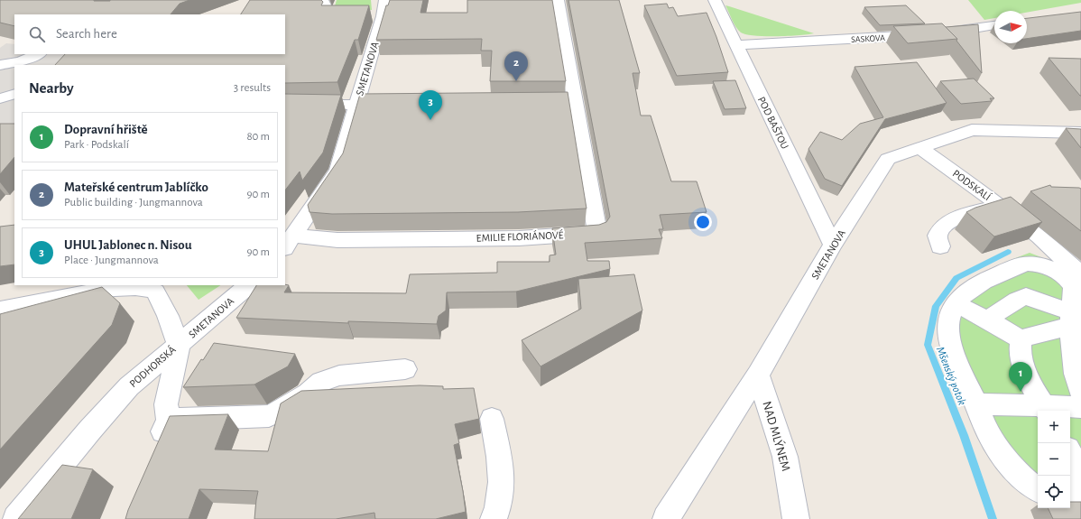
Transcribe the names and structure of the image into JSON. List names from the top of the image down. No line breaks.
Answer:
{"streets":{"street":["SASKOVA","SMETANOVA","POD BAŠTOU","PODSKALÍ","EMILIE FLORIÁNOVÉ","PODHORSKÁ","NAD MLÝNEM"]},"crossings":[["SASKOVA","POD BAŠTOU"],["SMETANOVA","POD BAŠTOU"],["SMETANOVA","PODSKALÍ"],["SMETANOVA","EMILIE FLORIÁNOVÉ"],["SMETANOVA","PODHORSKÁ"],["SMETANOVA","NAD MLÝNEM"]],"water":["Mšenský potok"],"north":"right","page":{"search":"Search here","pins":["2","3","1"],"heading":["Nearby","3 results"],"list":[{"mark":"1","name":"Dopravní hřiště","note":"Park · Podskalí","value":"80 m"},{"mark":"2","name":"Mateřské centrum Jablíčko","note":"Public building · Jungmannova","value":"90 m"},{"mark":"3","name":"UHUL Jablonec n. Nisou","note":"Place · Jungmannova","value":"90 m"}],"map_buttons":["+","−"]}}
